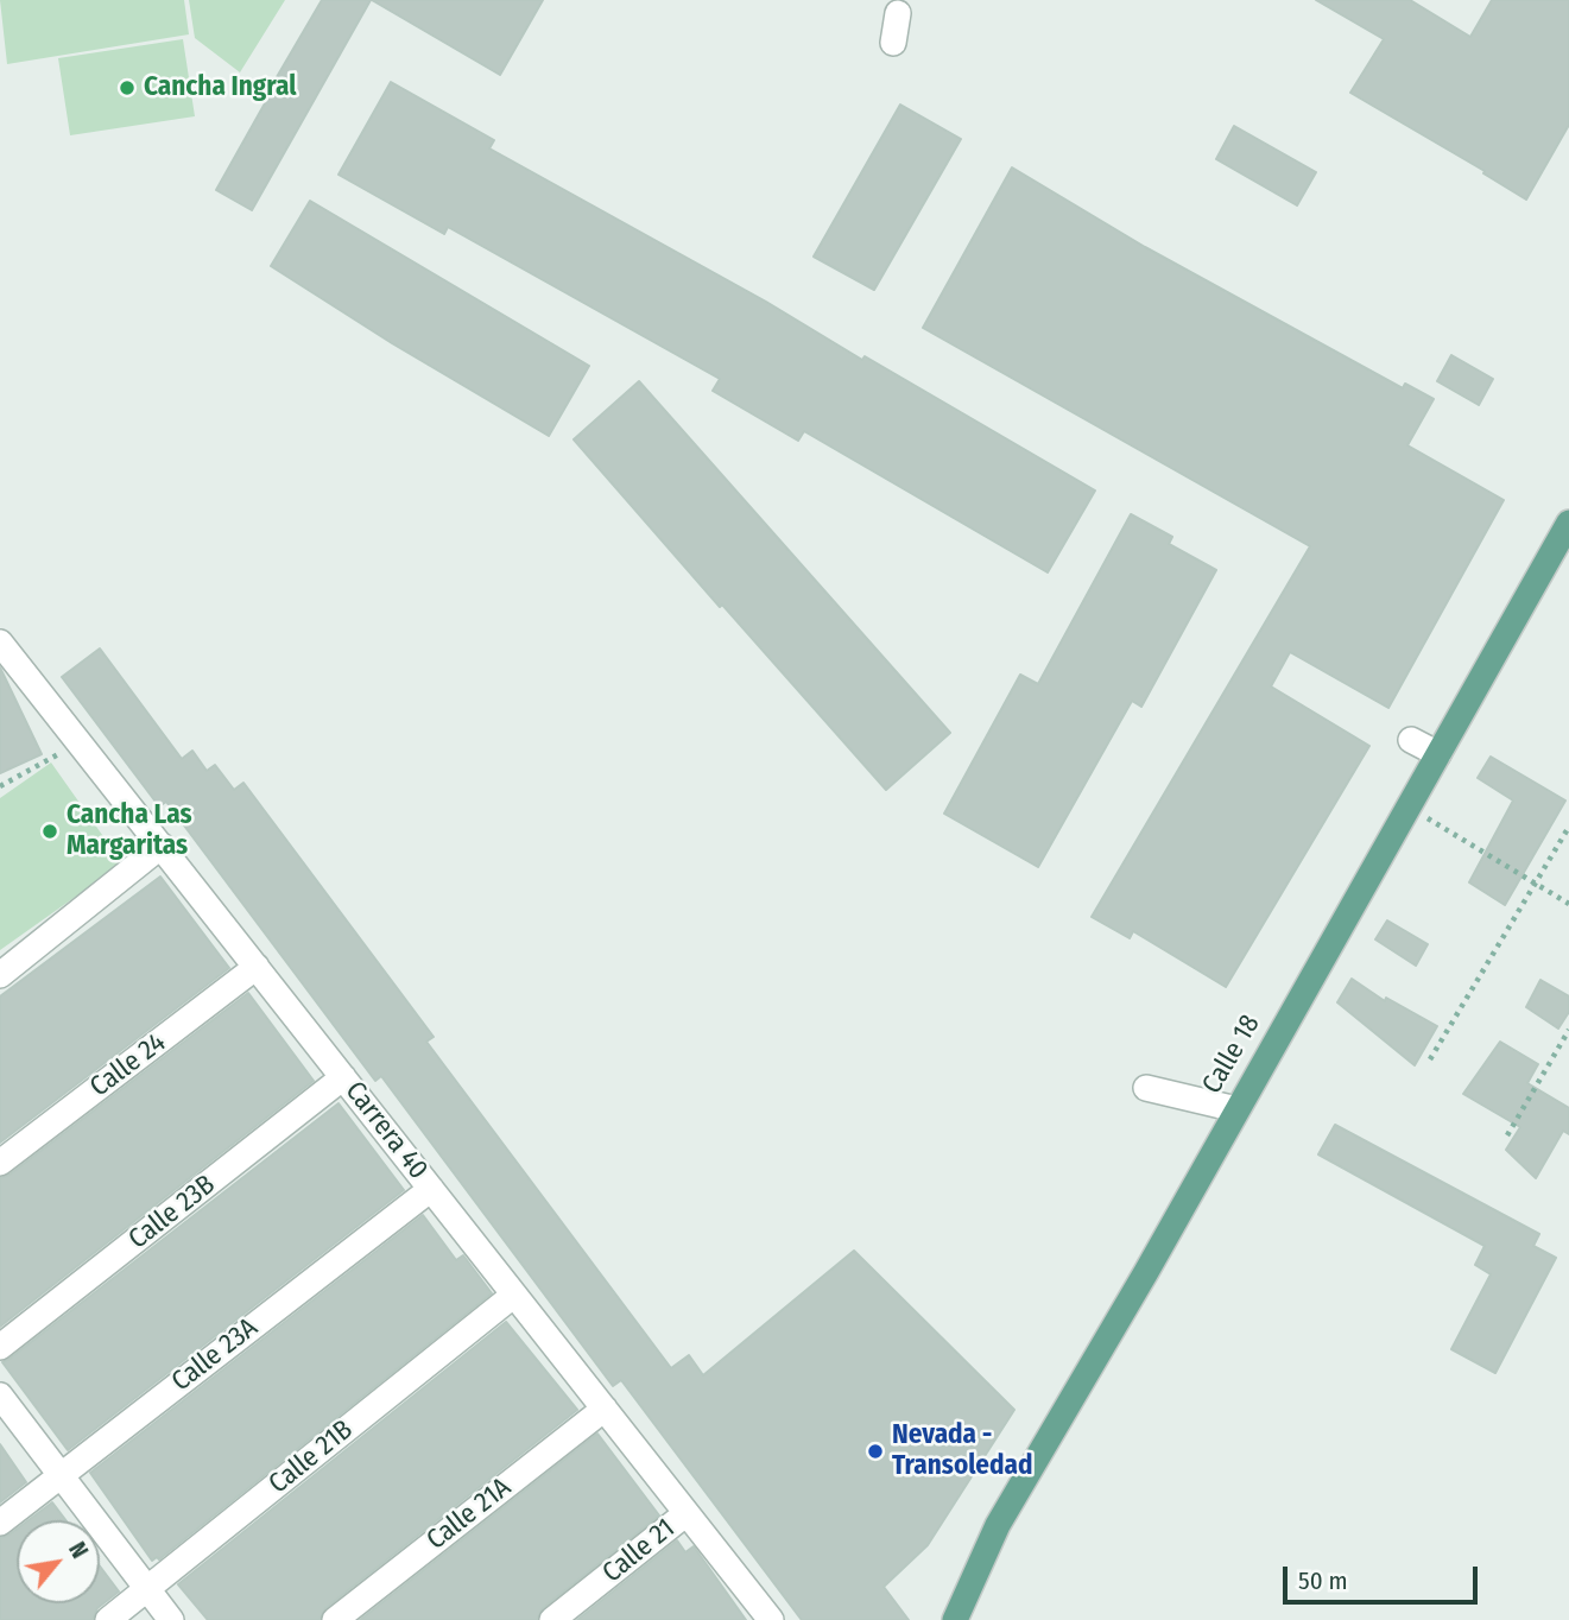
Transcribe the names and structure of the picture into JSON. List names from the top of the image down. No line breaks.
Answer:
{"streets":{"main road":["Calle 18"],"street":["Calle 24","Carrera 40","Calle 23B","Calle 23A","Calle 21B","Calle 21A","Calle 21"]},"crossings":[["Calle 24","Carrera 40"],["Carrera 40","Calle 23B"],["Carrera 40","Calle 23A"],["Carrera 40","Calle 21B"],["Carrera 40","Calle 21A"],["Carrera 40","Calle 21"]],"places":["Cancha Ingral","Cancha Las Margaritas","Nevada - Transoledad"],"scale_bar":"50 m","north":"top right"}
